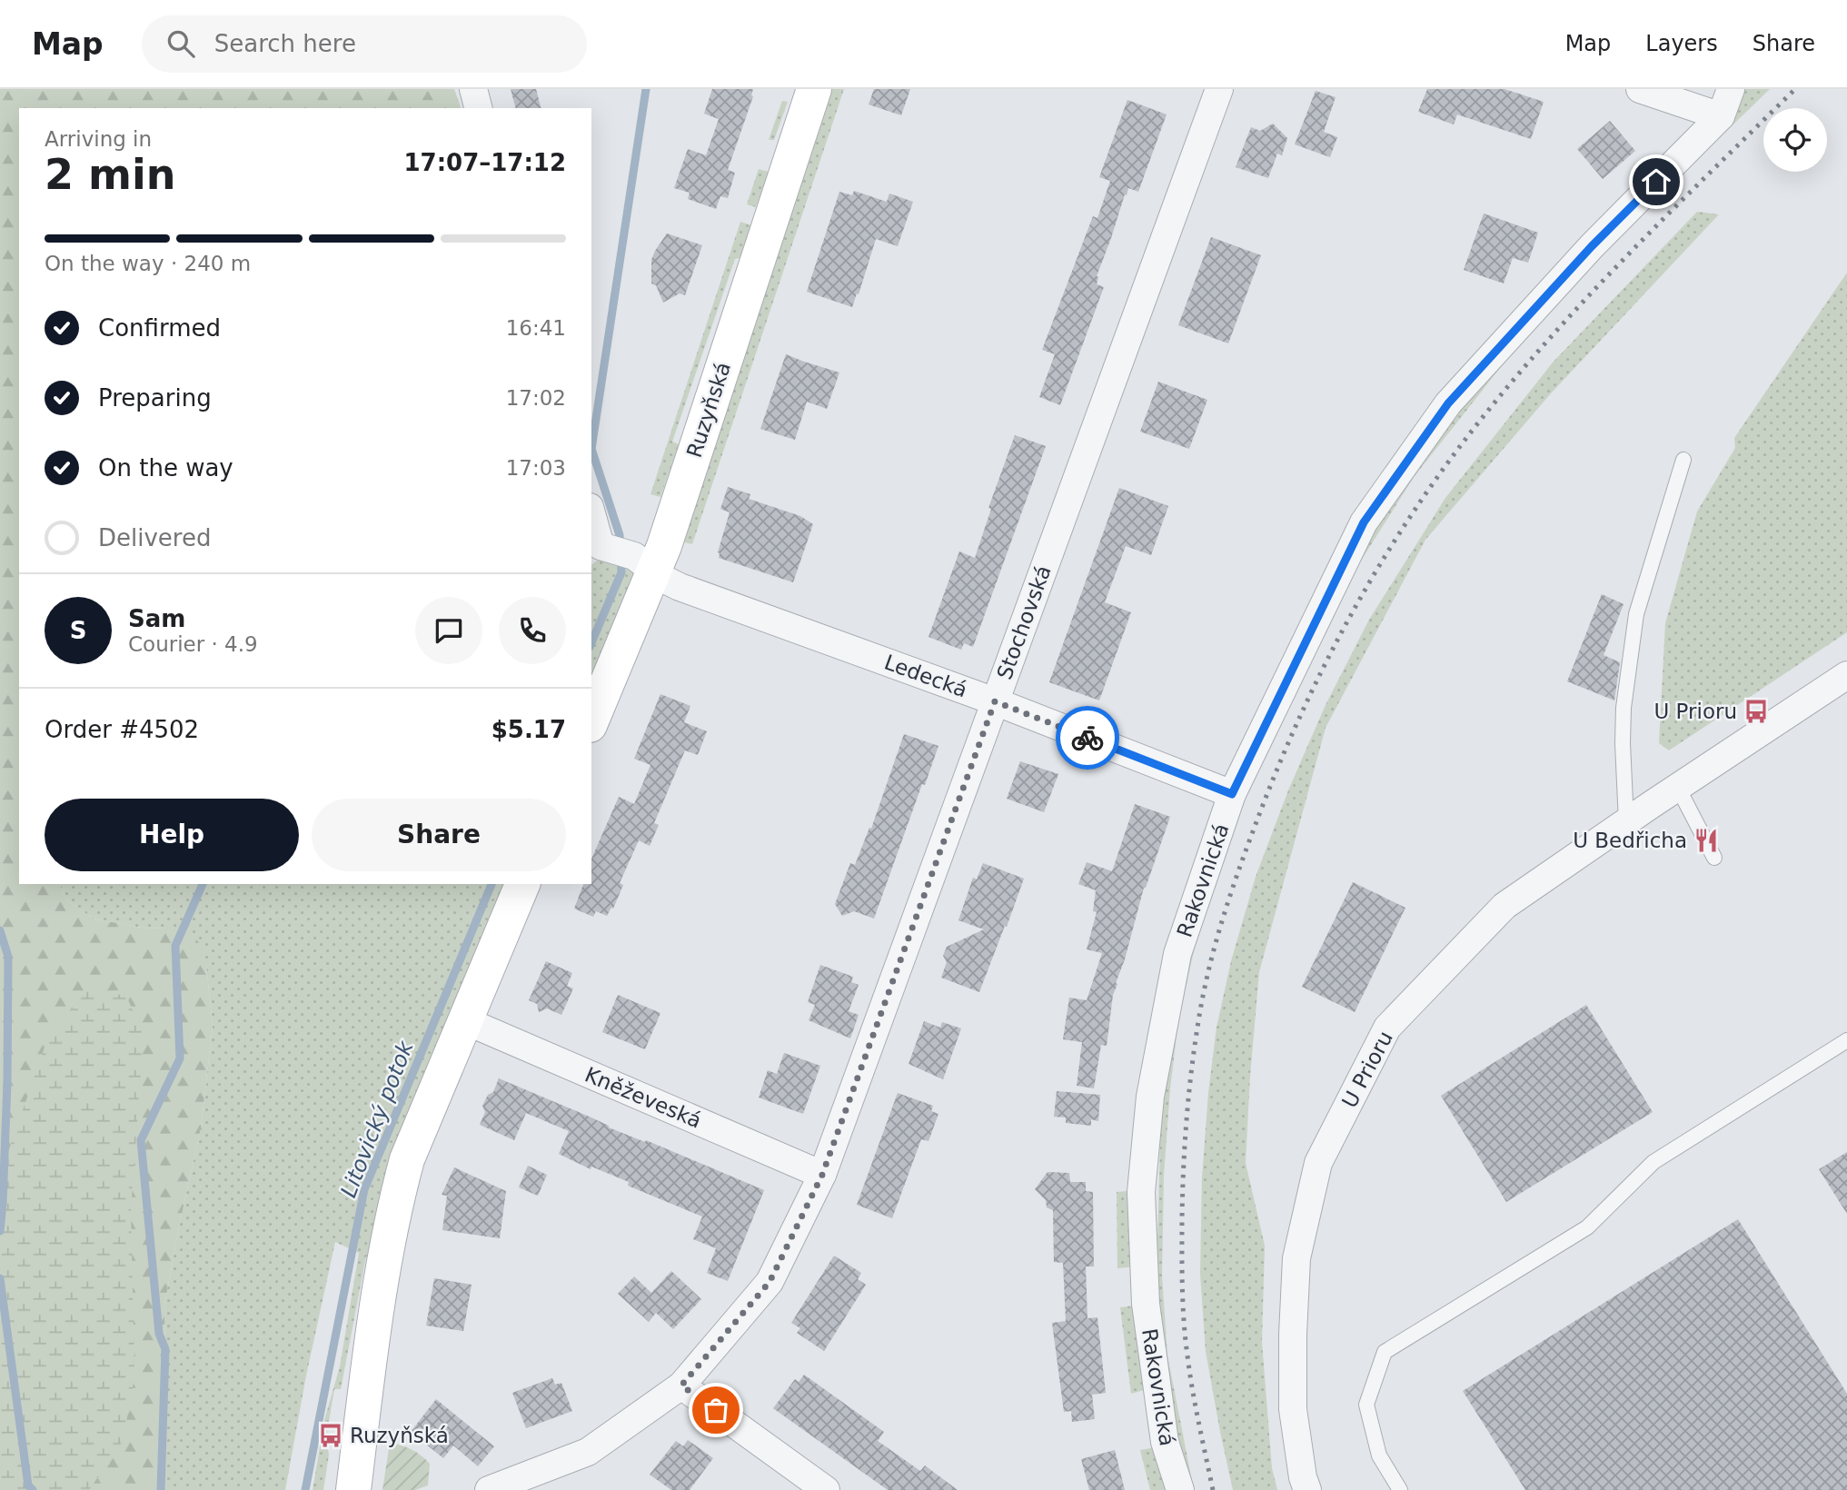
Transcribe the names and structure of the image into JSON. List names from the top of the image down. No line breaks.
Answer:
{"streets":{"street":["Ruzyňská","Stochovská","Ledecká","Rakovnická","U Prioru","Kněževeská"]},"crossings":[["Ruzyňská","Ledecká"],["Stochovská","Ledecká"],["Stochovská","Kněževeská"],["Ledecká","Rakovnická"]],"water":["Litovický potok"],"places":{"bus stop":["U Prioru","Ruzyňská"],"restaurant":["U Bedřicha"]},"page":{"header":"Map","search":"Search here","nav":["Map","Layers","Share"],"heading":["2 min","Arriving in","17:07–17:12"],"panel":["Sam","Courier · 4.9","Order #4502","$5.17"],"bar":"On the way · 240 m","list":[["Confirmed","16:41"],["Preparing","17:02"],["On the way","17:03"],"Delivered"],"round":"S","buttons":["Help","Share"]}}
